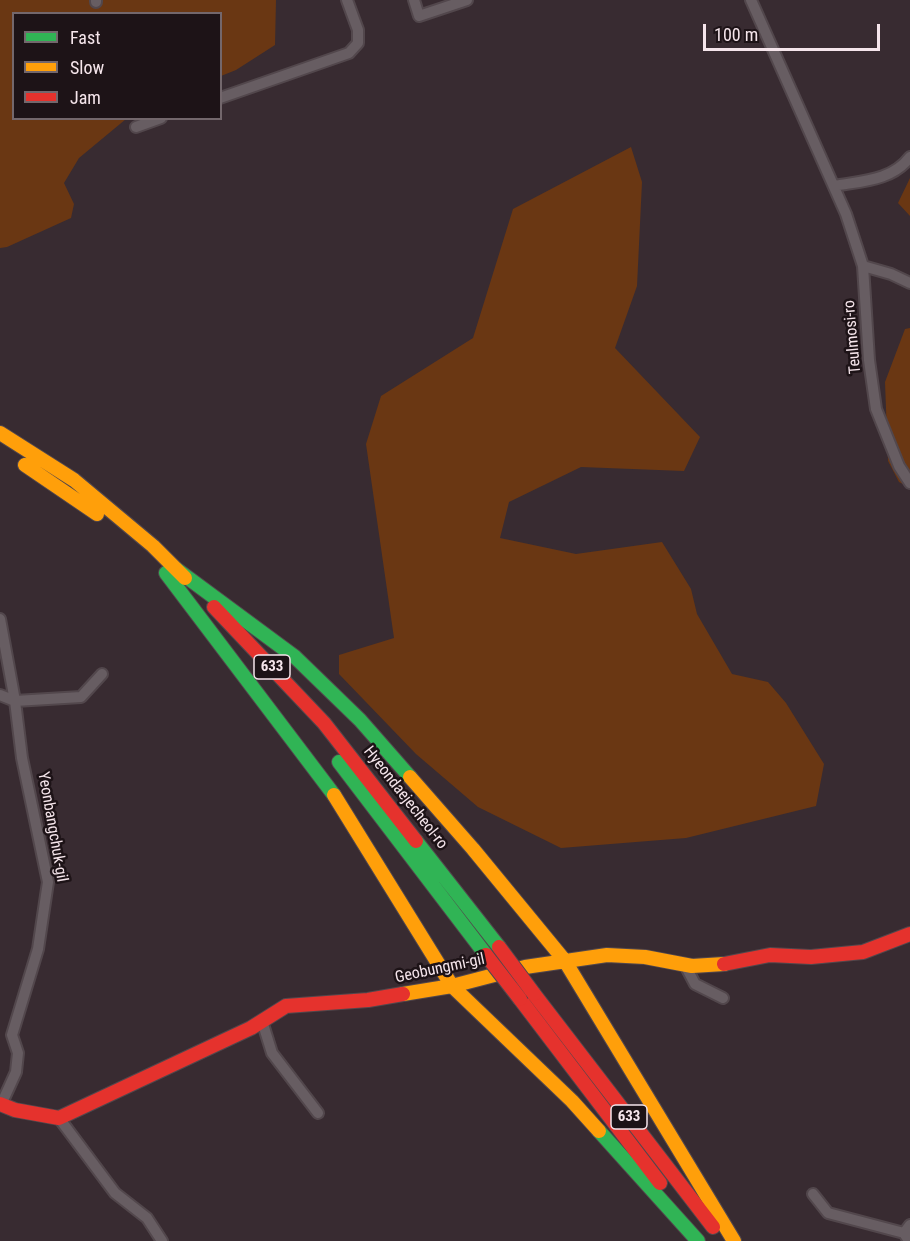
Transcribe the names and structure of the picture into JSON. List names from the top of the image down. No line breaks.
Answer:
{"streets":{"main road":["633","Hyeondaejecheol-ro","Geobungmi-gil"],"street":["Teulmosi-ro","Yeonbangchuk-gil"]},"legend":["Fast","Slow","Jam"],"scale_bar":"100 m"}
